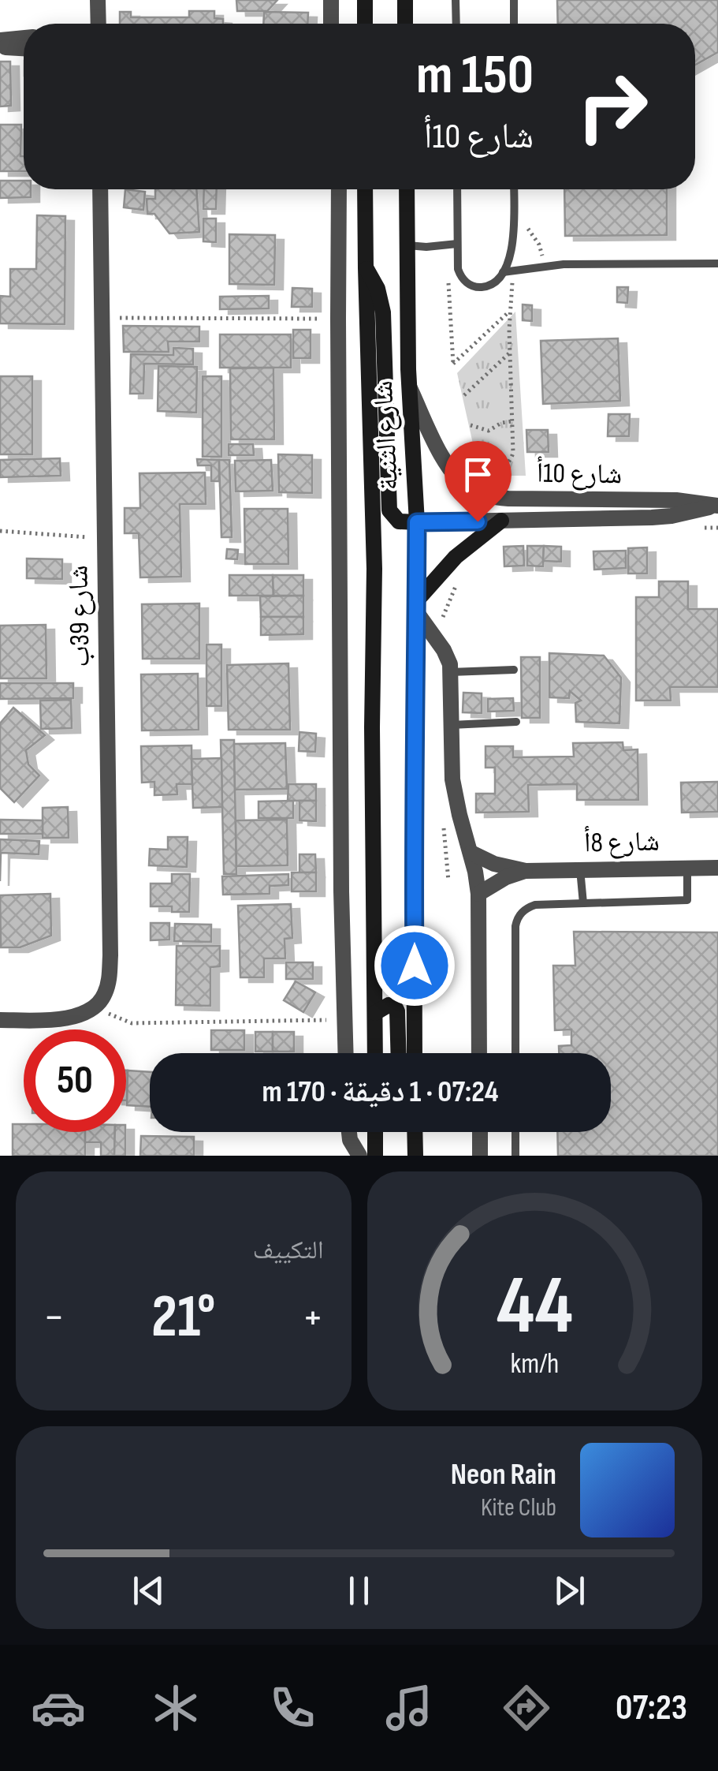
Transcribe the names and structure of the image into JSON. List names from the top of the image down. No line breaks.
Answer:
{"streets":{"main road":["شارع الثنية"],"street":["شارع 10أ","شارع 39ب","شارع 8أ"]},"crossings":[["شارع الثنية","شارع 10أ"]],"page":{"turn":["150 m","شارع 10أ"],"limit":"50","trip":"07:24 · 1 دقيقة · 170 m","tile":"التكييف","heat":["−","21°","+"],"song":["Neon Rain","Kite Club"],"tabs":"07:23","gauge":["44","km/h"]}}
